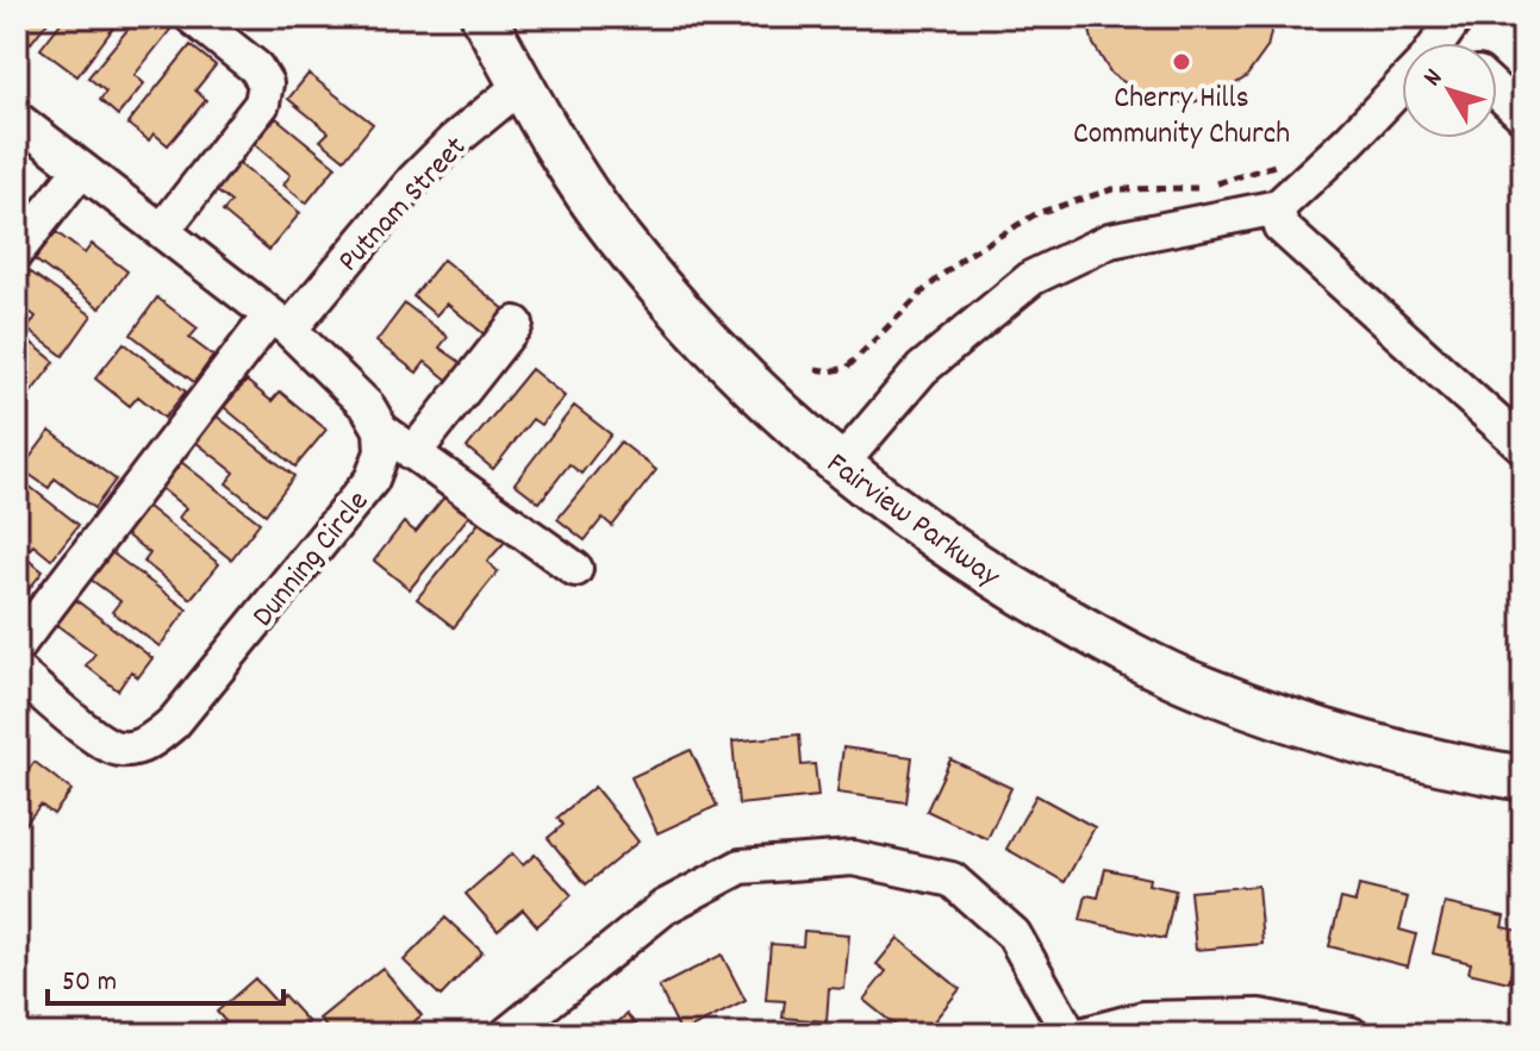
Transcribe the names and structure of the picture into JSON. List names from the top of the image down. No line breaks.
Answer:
{"streets":{"main road":["Fairview Parkway"],"street":["Putnam Street","Dunning Circle"]},"crossings":[["Putnam Street","Fairview Parkway"]],"places":["Cherry Hills Community Church"],"scale_bar":"50 m","north":"top left"}
